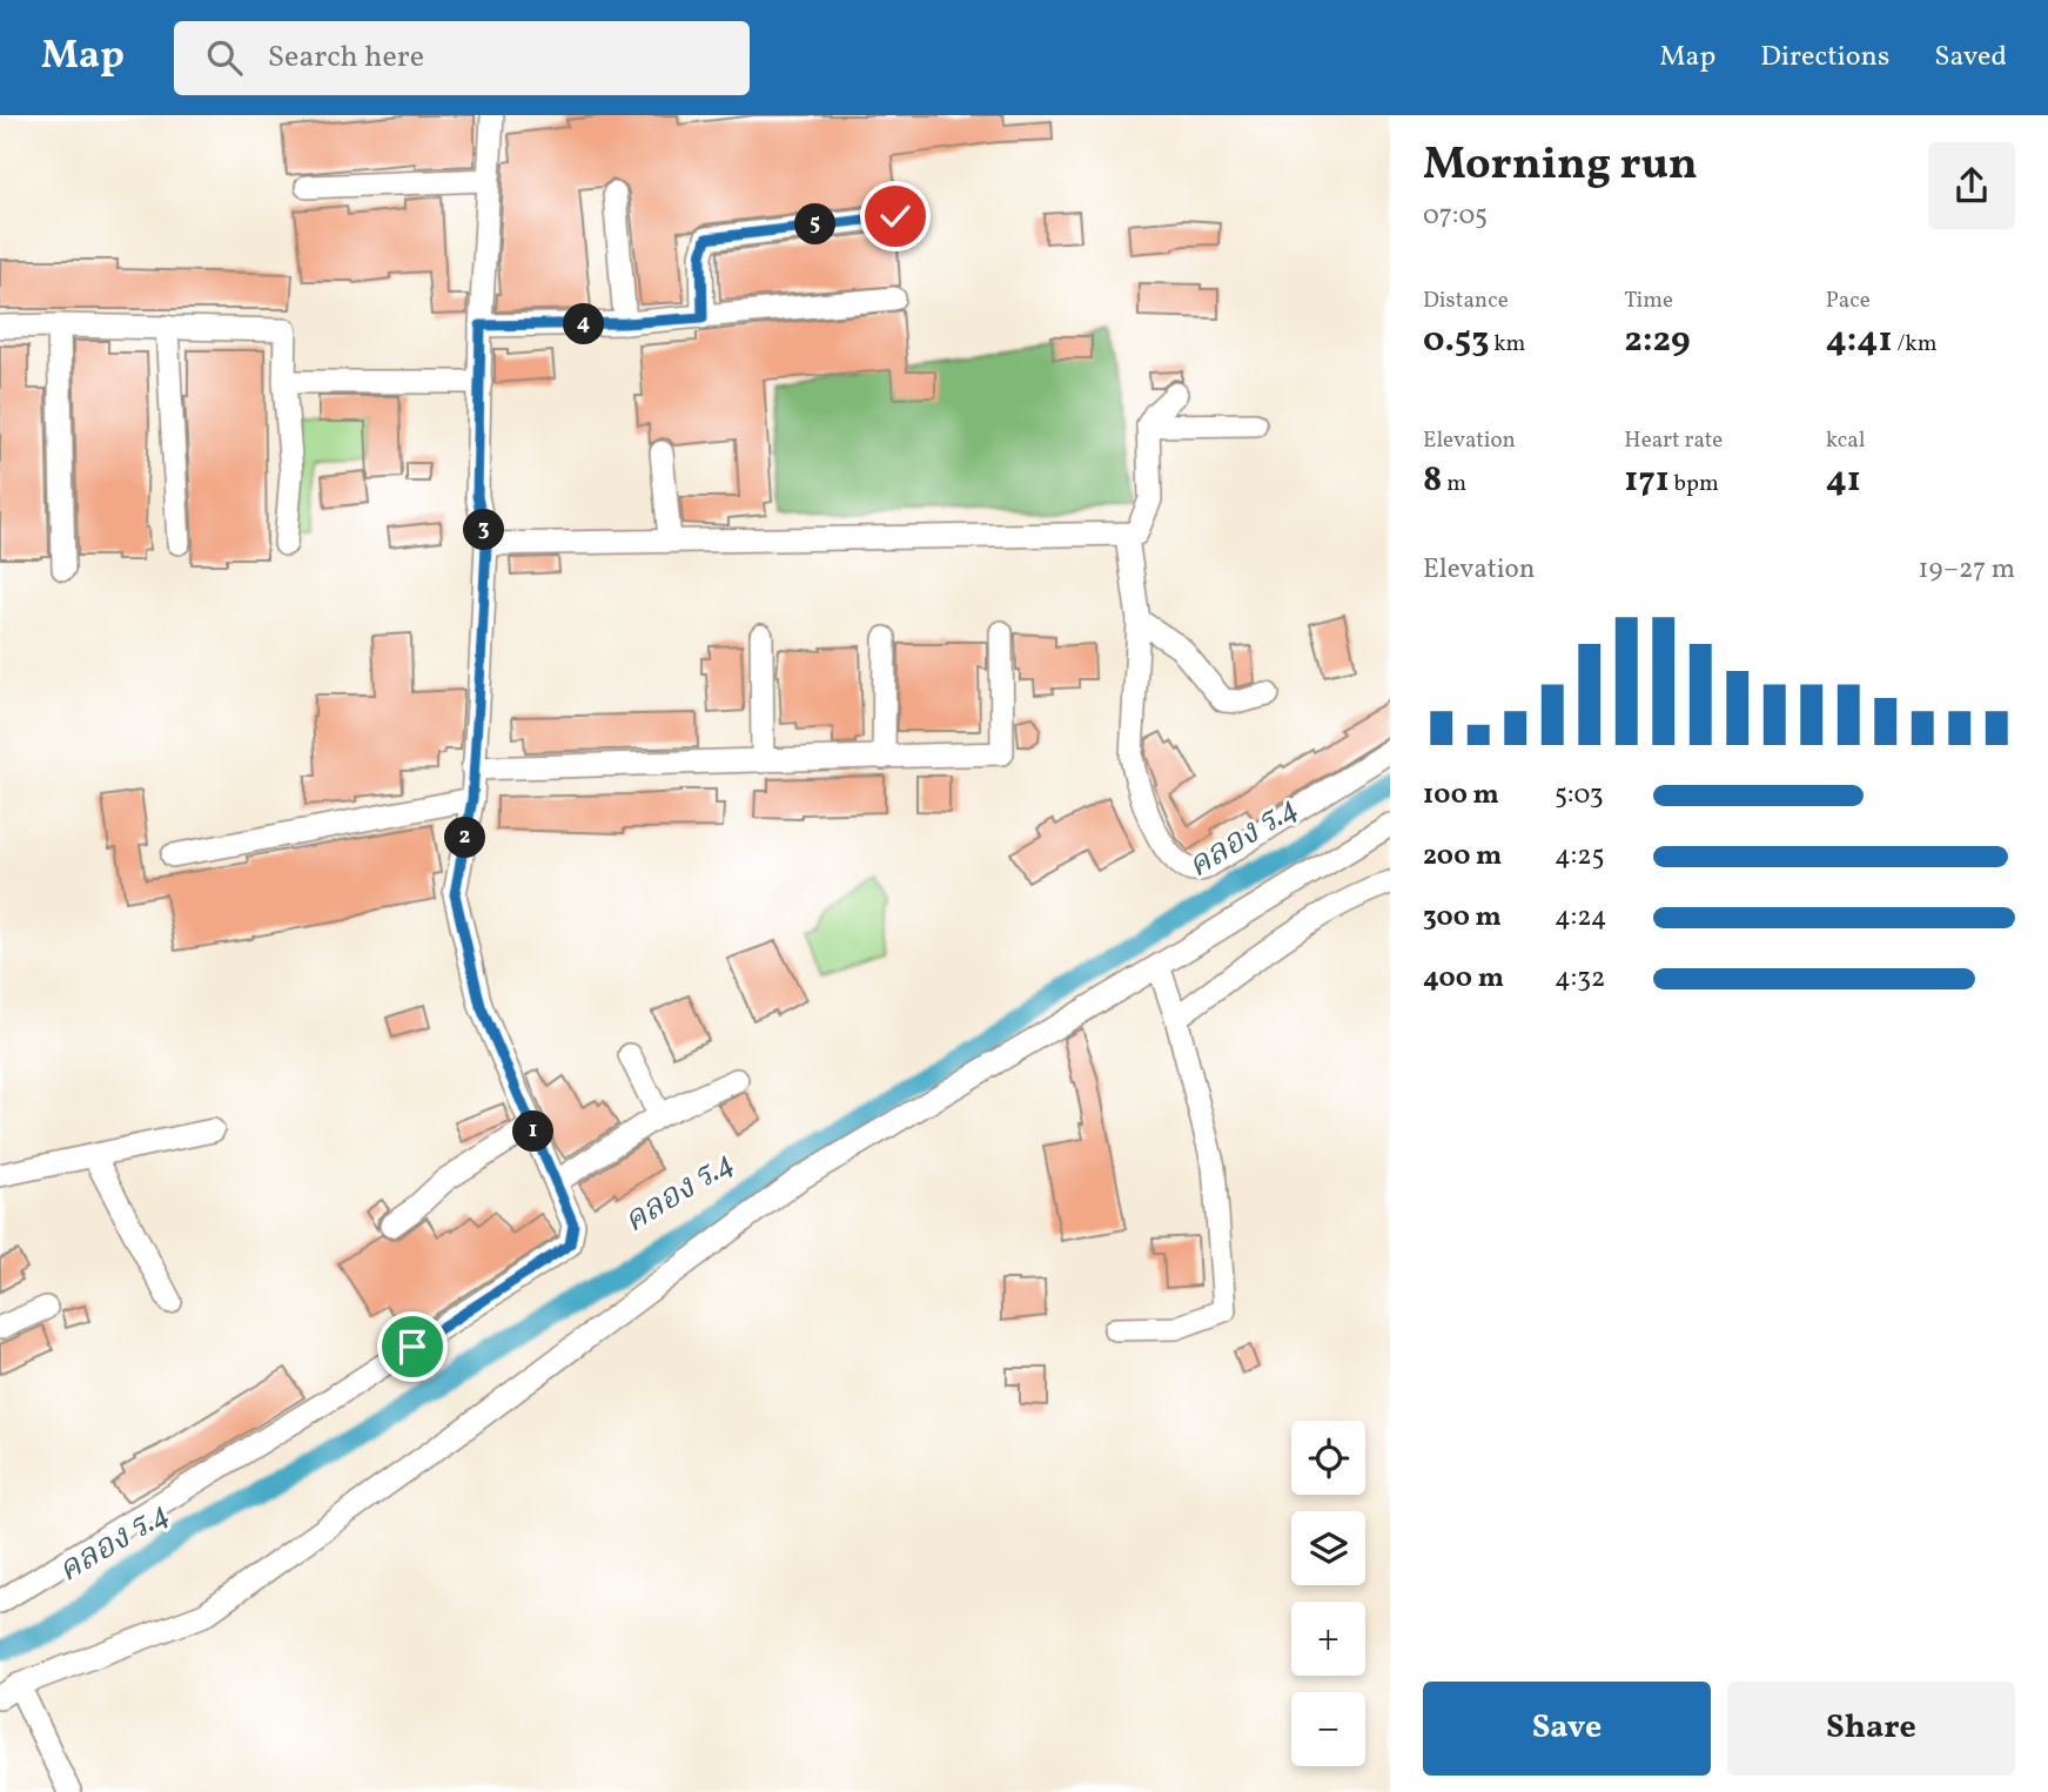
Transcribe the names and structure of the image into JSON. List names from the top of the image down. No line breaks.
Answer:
{"water":["คลอง ร.4"],"page":{"header":"Map","search":"Search here","nav":["Map","Directions","Saved"],"heading":["Morning run","07:05"],"pins":["5","4","3","2","1"],"stats":[["Distance","0.53 km"],["Time","2:29"],["Pace","4:41 /km"],["Elevation","8 m"],["Heart rate","171 bpm"],["kcal","41"]],"chart":["Elevation","19–27 m"],"list":[{"name":"100 m","note":"5:03"},{"name":"200 m","note":"4:25"},{"name":"300 m","note":"4:24"},{"name":"400 m","note":"4:32"}],"map_buttons":["+","−"],"buttons":["Save","Share"]}}
